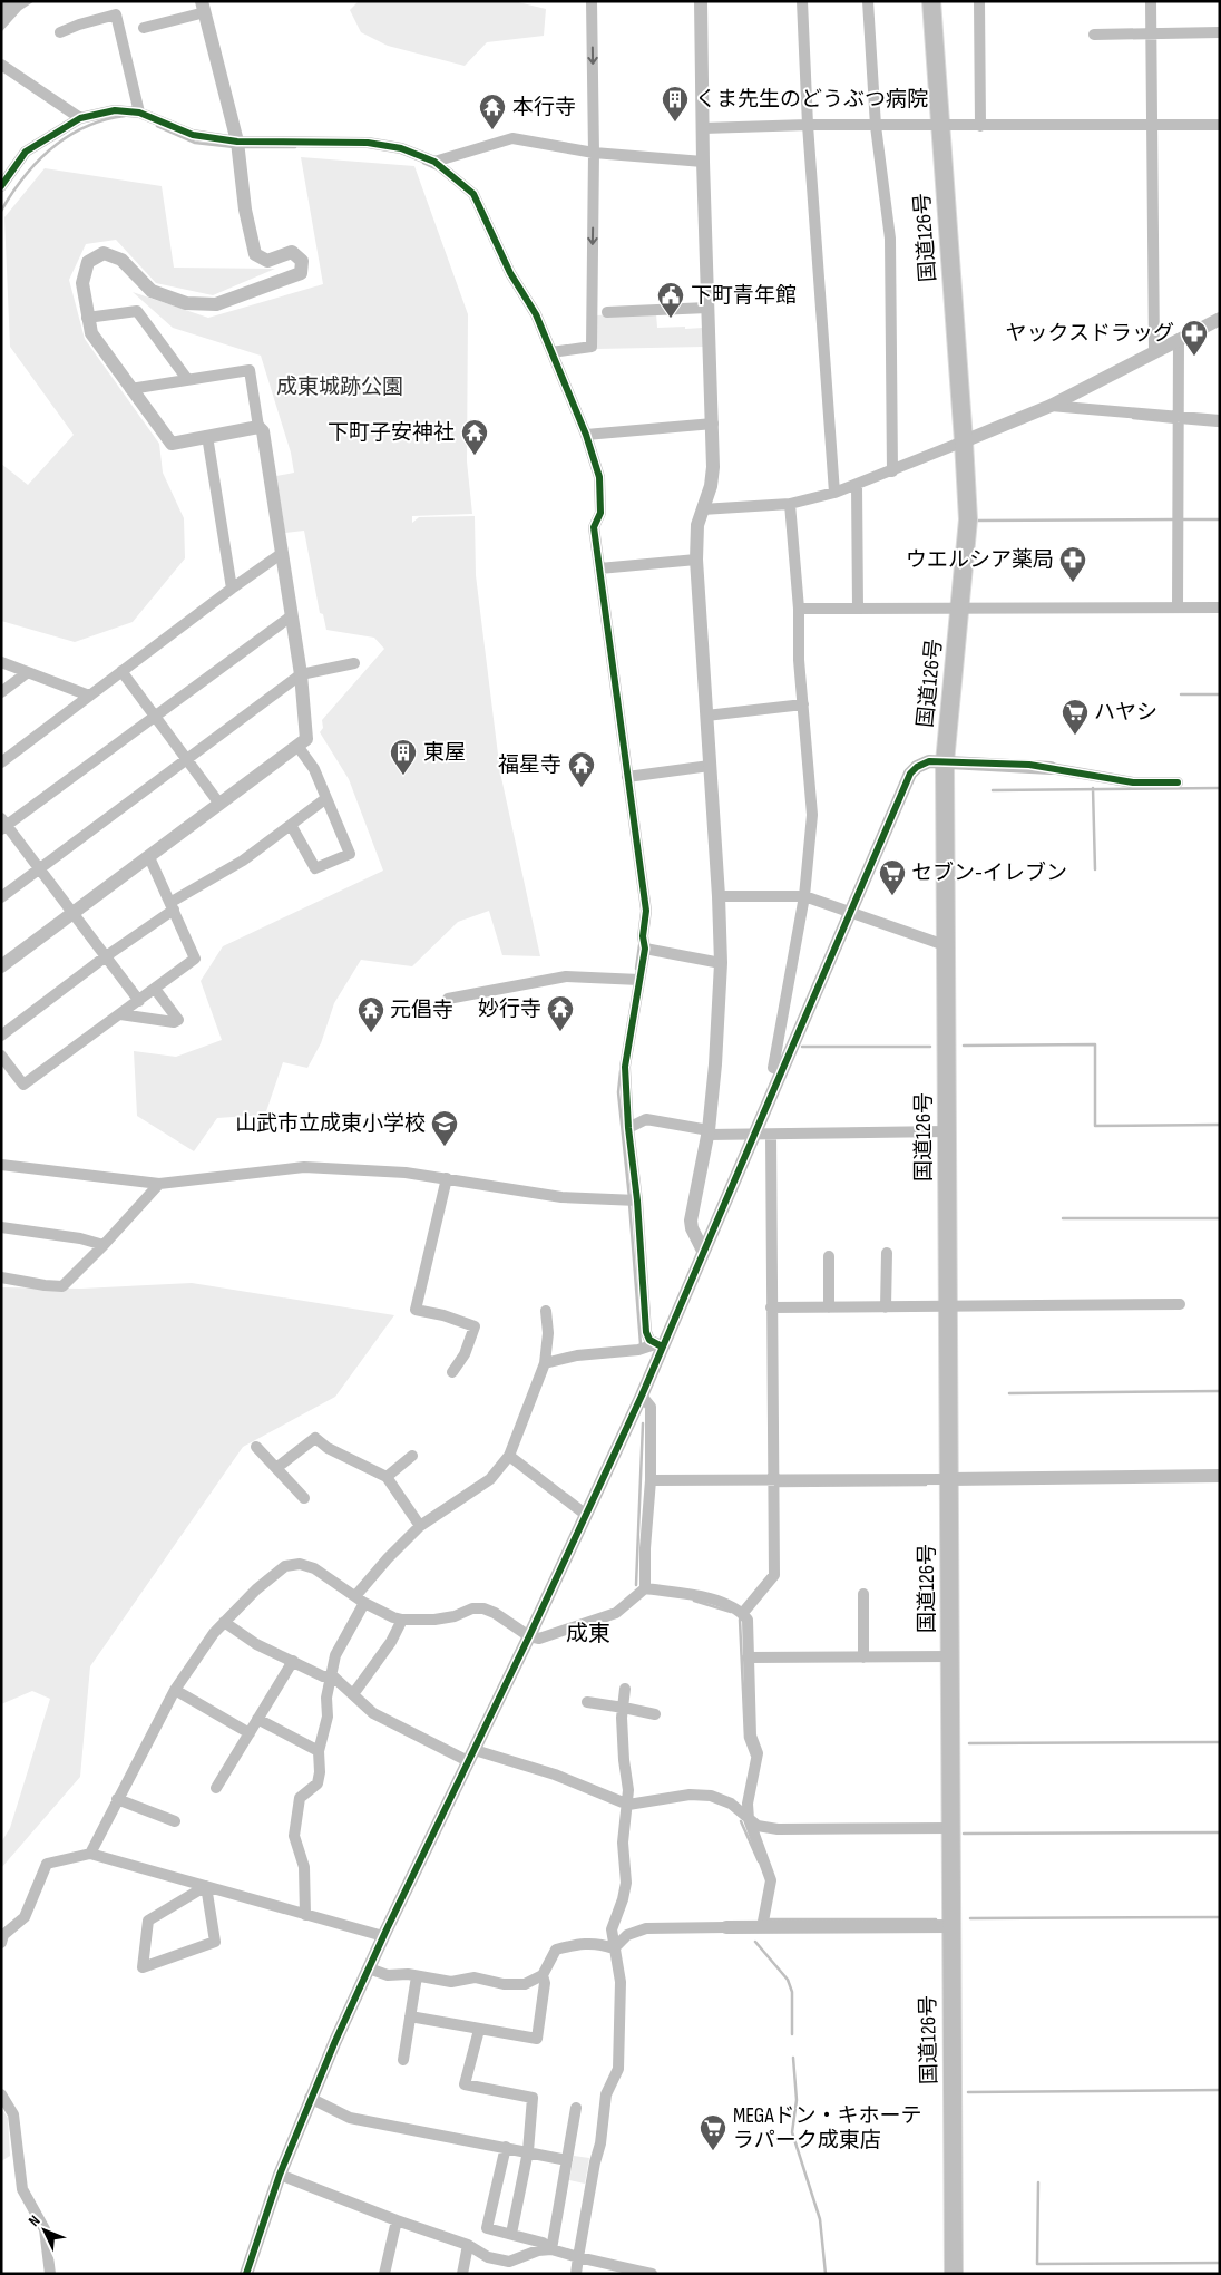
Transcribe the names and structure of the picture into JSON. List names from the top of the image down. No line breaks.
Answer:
{"streets":{"highway":["国道126号"]},"districts":["成東"],"parks":["成東城跡公園"],"places":{"building":["くま先生のどうぶつ病院","東屋"],"temple":["本行寺","下町子安神社","福星寺","妙行寺","元倡寺"],"public building":["下町青年館"],"pharmacy":["ヤックスドラッグ","ウエルシア薬局"],"supermarket":["ハヤシ","セブン-イレブン","MEGAドン・キホーテ ラパーク成東店"],"school or university":["山武市立成東小学校"]},"north":"top left"}
